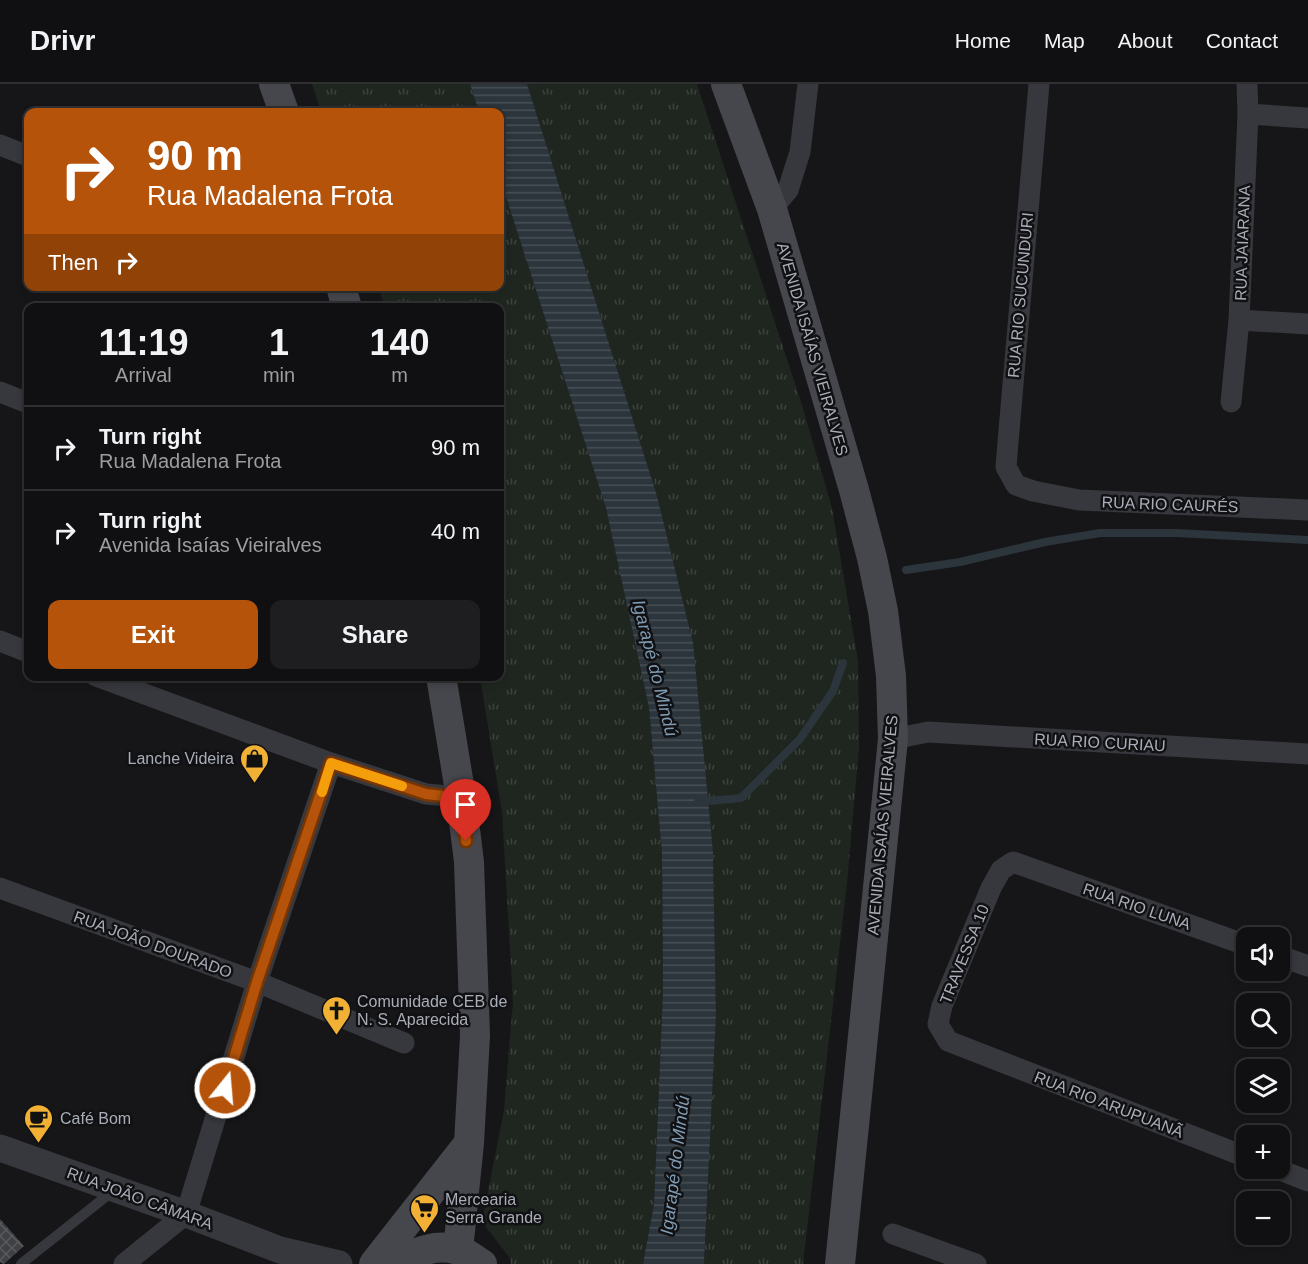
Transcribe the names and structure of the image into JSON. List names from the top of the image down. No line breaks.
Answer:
{"streets":{"main road":["AVENIDA ISAÍAS VIEIRALVES"],"street":["RUA JAIARANA","RUA RIO SUCUNDURI","RUA RIO CAURÉS","RUA RIO CURIAU","RUA RIO LUNA","RUA JOÃO DOURADO","TRAVESSA 10","RUA RIO ARUPUANÃ","RUA JOÃO CÂMARA"]},"crossings":[["RUA RIO SUCUNDURI","RUA RIO CAURÉS"],["AVENIDA ISAÍAS VIEIRALVES","RUA RIO CURIAU"],["RUA RIO LUNA","TRAVESSA 10"],["TRAVESSA 10","RUA RIO ARUPUANÃ"]],"water":["Igarapé do Mindú"],"places":{"shop":["Lanche Videira"],"church":["Comunidade CEB de N. S. Aparecida"],"cafe":["Café Bom"],"supermarket":["Mercearia Serra Grande"]},"page":{"header":"Drivr","nav":["Home","Map","About","Contact"],"turn":["90 m","Rua Madalena Frota"],"then":"Then","eta":["11:19","Arrival","1","min","140","m"],"list":[{"name":"Turn right","note":"Rua Madalena Frota","value":"90 m"},{"name":"Turn right","note":"Avenida Isaías Vieiralves","value":"40 m"}],"buttons":["Exit","Share"],"map_buttons":["+","−"]}}
